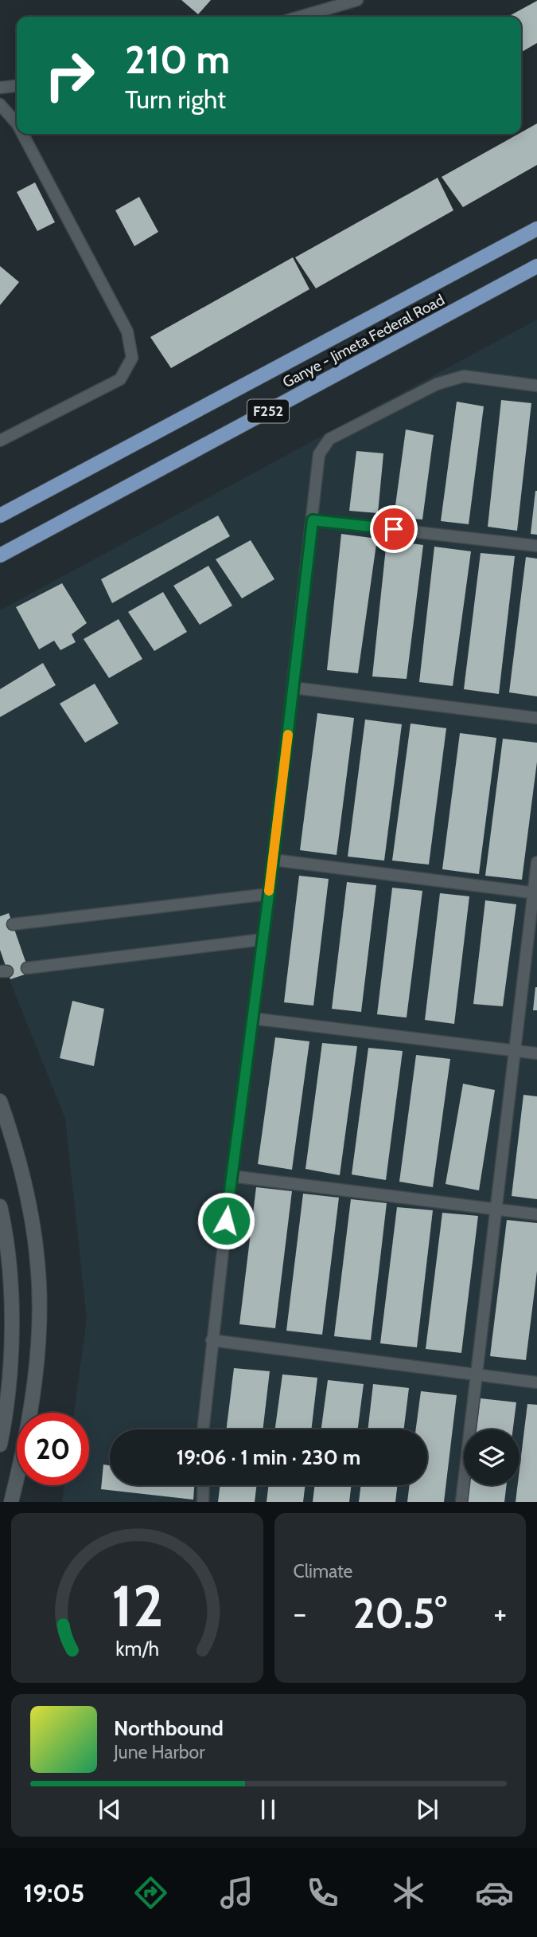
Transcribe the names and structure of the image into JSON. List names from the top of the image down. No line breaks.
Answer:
{"streets":{"main road":["Ganye - Jimeta Federal Road","F252"]},"page":{"turn":["210 m","Turn right"],"limit":"20","trip":"19:06 · 1 min · 230 m","tile":"Climate","heat":["−","20.5°","+"],"song":["Northbound","June Harbor"],"tabs":"19:05","gauge":["12","km/h"]}}
